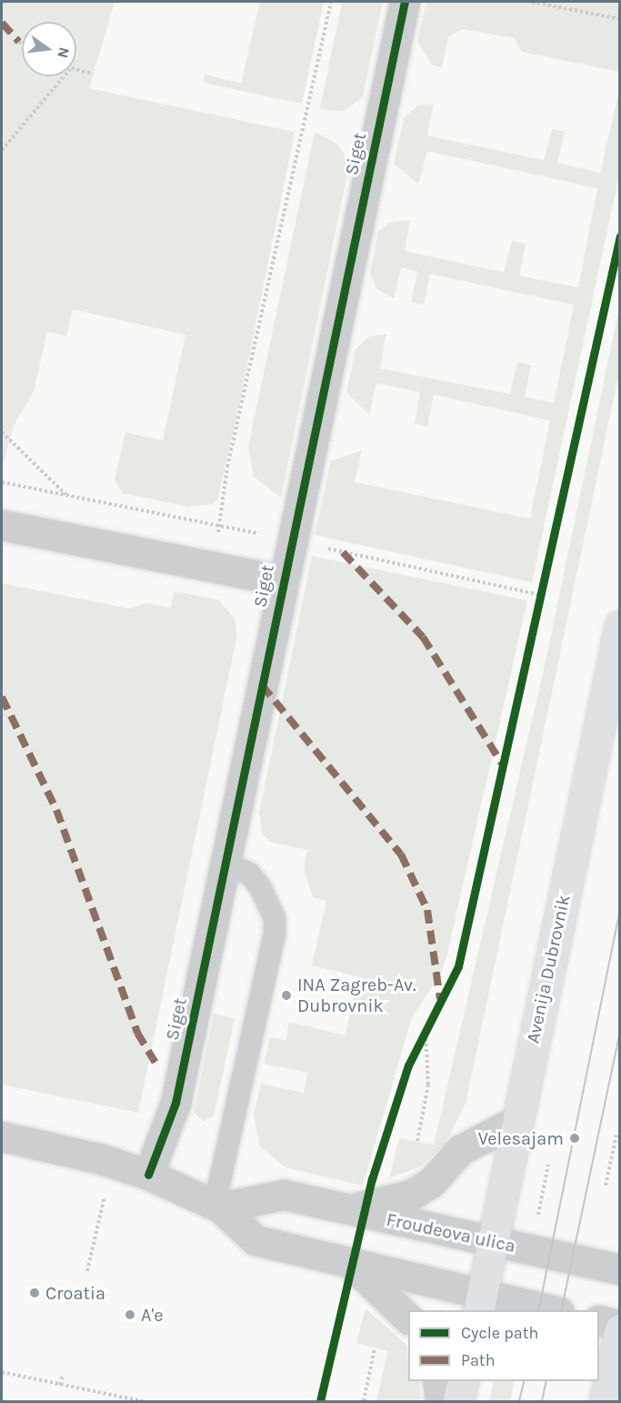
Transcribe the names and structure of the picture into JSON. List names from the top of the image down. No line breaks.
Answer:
{"streets":{"main road":["Avenija Dubrovnik"],"street":["Siget","Froudeova ulica"]},"crossings":[["Avenija Dubrovnik","Froudeova ulica"]],"places":["INA Zagreb-Av. Dubrovnik","Velesajam","Croatia","A'e"],"legend":["Cycle path","Path"],"north":"right"}
